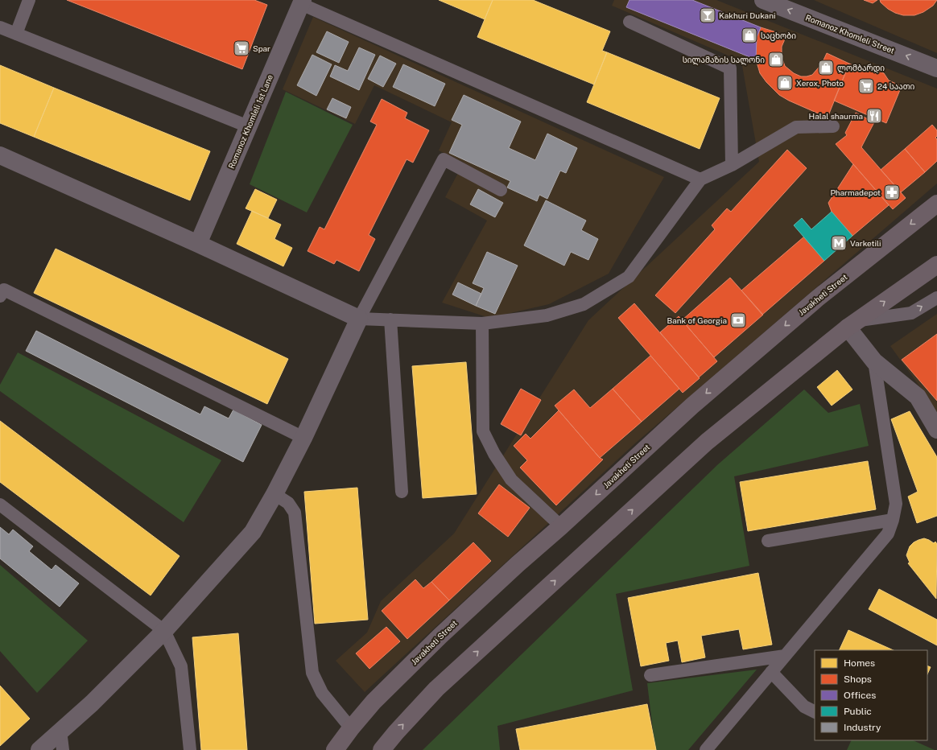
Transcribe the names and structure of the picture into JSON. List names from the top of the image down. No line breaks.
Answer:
{"streets":{"main road":["Javakheti Street"],"street":["Romanoz Khomleli Street","Romanoz Khomleli 1st Lane"]},"one_way":["Romanoz Khomleli Street"],"places":{"bar":["Kakhuri Dukani"],"shop":["საცხობი","სილამაზის სალონი","ლომბარდი","Xerox, Photo"],"supermarket":["Spar","24 საათი"],"restaurant":["Halal shaurma"],"pharmacy":["Pharmadepot"],"metro station":["Varketili"],"bank":["Bank of Georgia"]},"legend":["Homes","Shops","Offices","Public","Industry"]}
